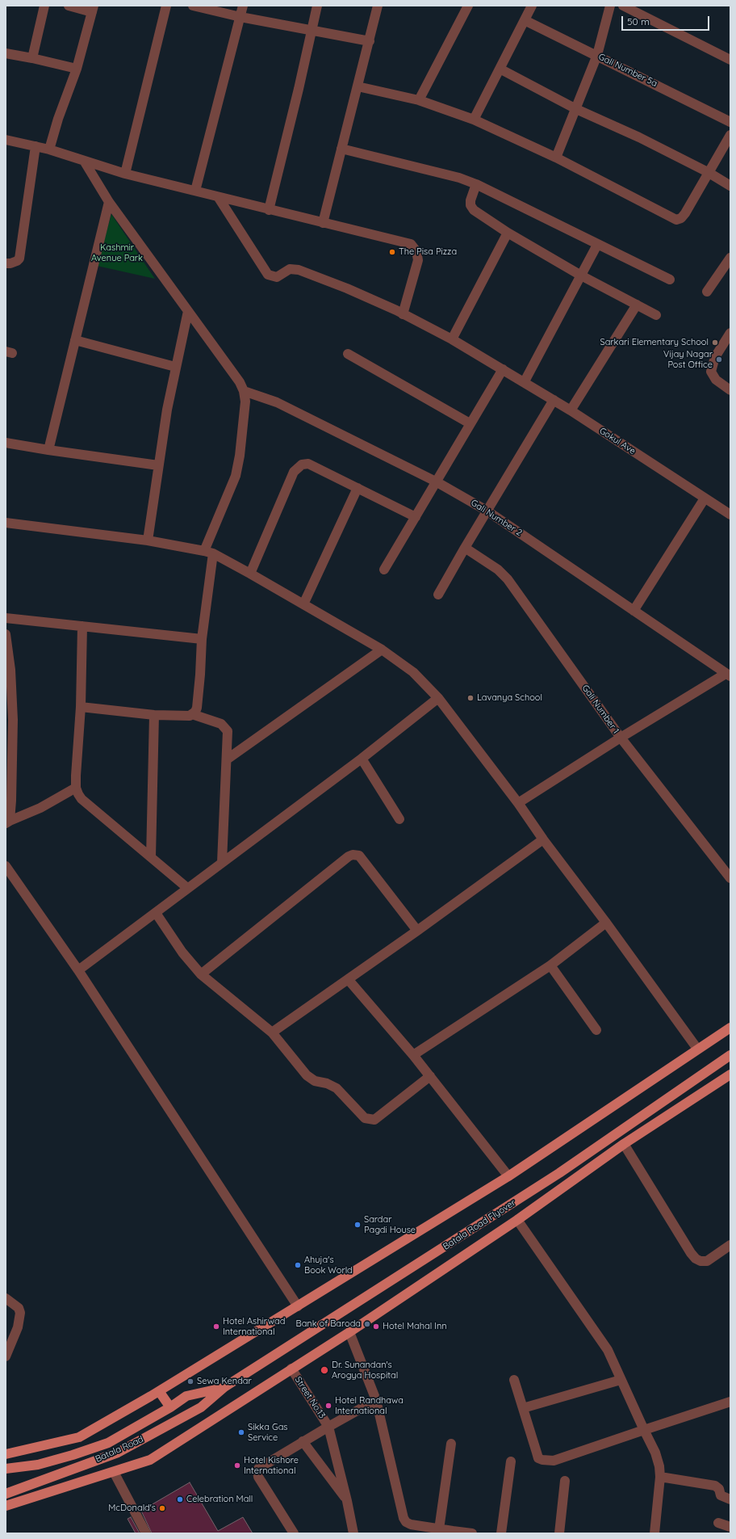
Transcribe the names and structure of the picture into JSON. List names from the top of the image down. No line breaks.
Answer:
{"streets":{"main road":["Batala Road Flyover","Batala Road"],"street":["Gali Number 5a","Gokul Ave","Gali Number 2","Gali Number 1","Street No.13"]},"crossings":[["Batala Road Flyover","Batala Road"]],"parks":["Kashmir Avenue Park"],"places":["The Pisa Pizza","Sarkari Elementary School","Vijay Nagar Post Office","Lavanya School","Sardar Pagdi House","Ahuja's Book World","Bank of Baroda","Hotel Ashirwad International","Hotel Mahal Inn","Dr. Sunandan's Arogya Hospital","Sewa Kendar","Hotel Randhawa International","Sikka Gas Service","Hotel Kishore International","Celebration Mall","McDonald's"],"scale_bar":"50 m"}
